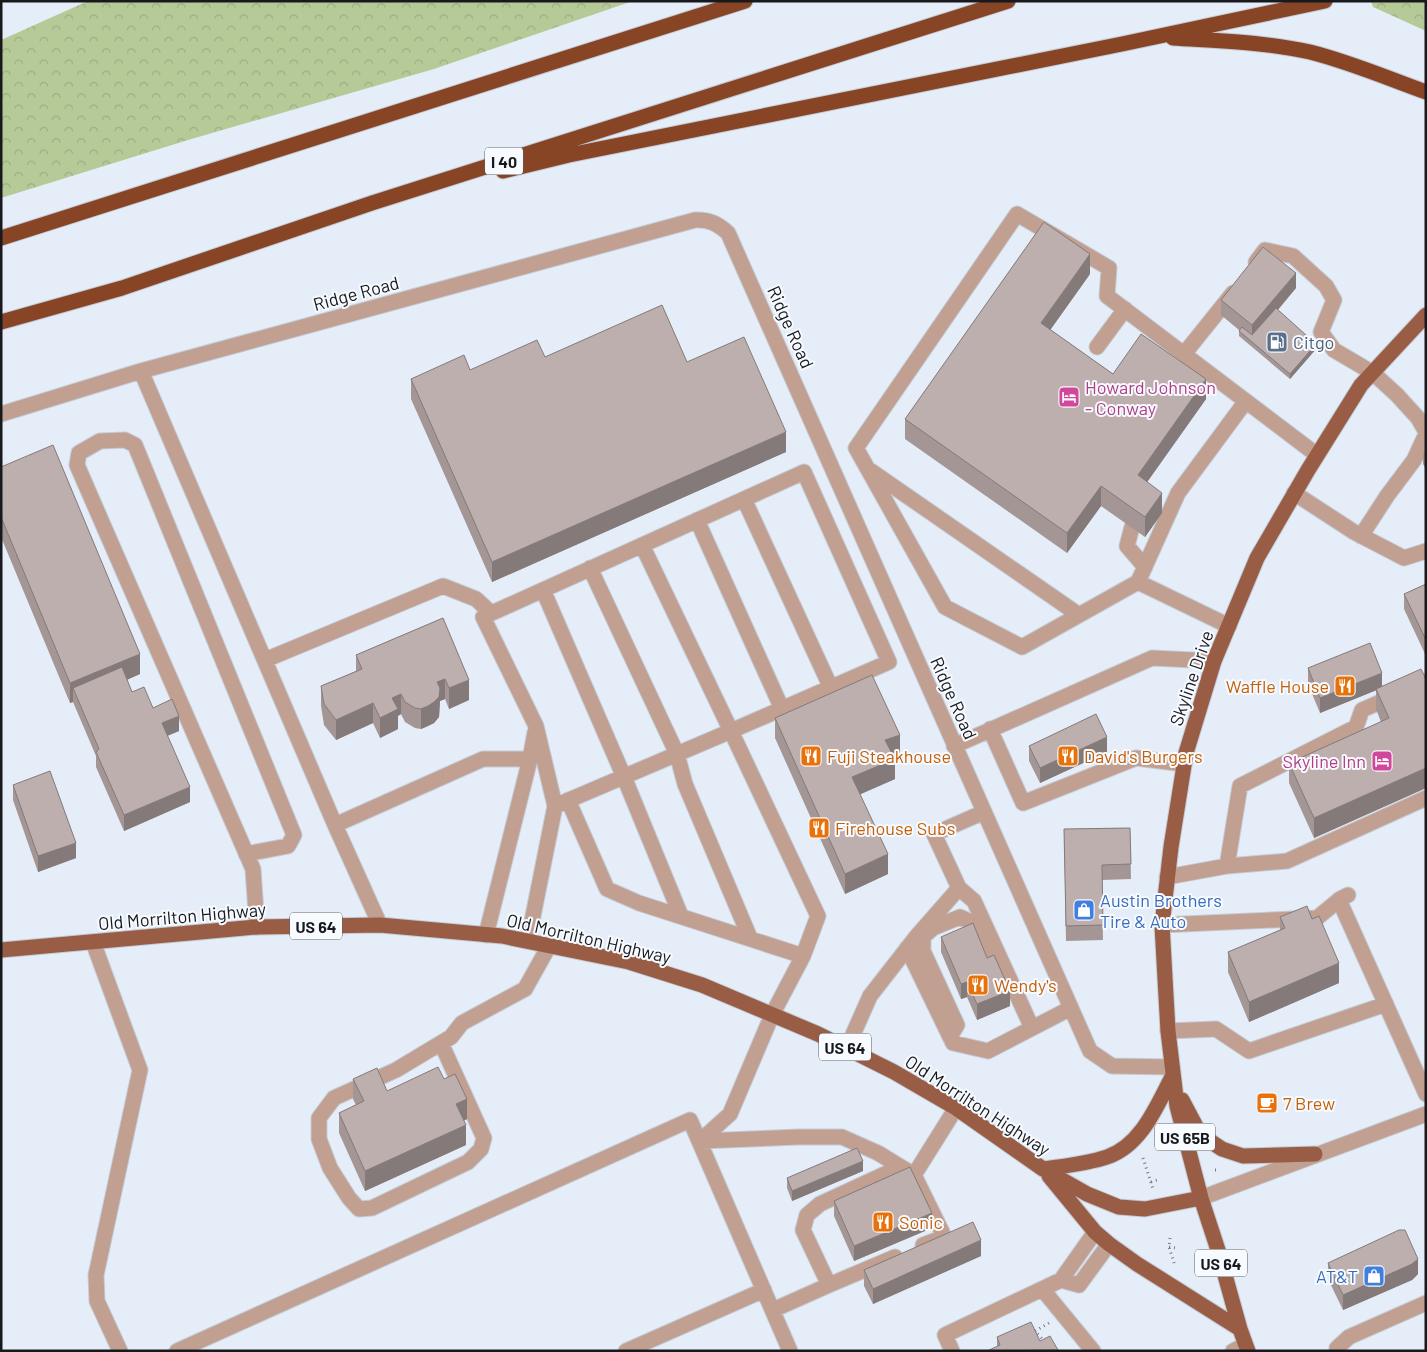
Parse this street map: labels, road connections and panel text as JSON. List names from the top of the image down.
{
  "streets": {
    "highway": ["I 40"],
    "main road": [
      "Skyline Drive",
      "Old Morrilton Highway",
      "US 64",
      "US 65B"
    ],
    "street": ["Ridge Road"]
  },
  "crossings": [
    ["Ridge Road", "Skyline Drive"],
    ["Skyline Drive", "Old Morrilton Highway"],
    ["Skyline Drive", "US 64"],
    ["Old Morrilton Highway", "US 64"]
  ],
  "places": {
    "fuel station": ["Citgo"],
    "hotel": ["Howard Johnson - Conway", "Skyline Inn"],
    "restaurant": [
      "Waffle House",
      "Fuji Steakhouse",
      "David's Burgers",
      "Firehouse Subs",
      "Wendy's",
      "Sonic"
    ],
    "shop": ["Austin Brothers Tire & Auto", "AT&T"],
    "cafe": ["7 Brew"]
  }
}
